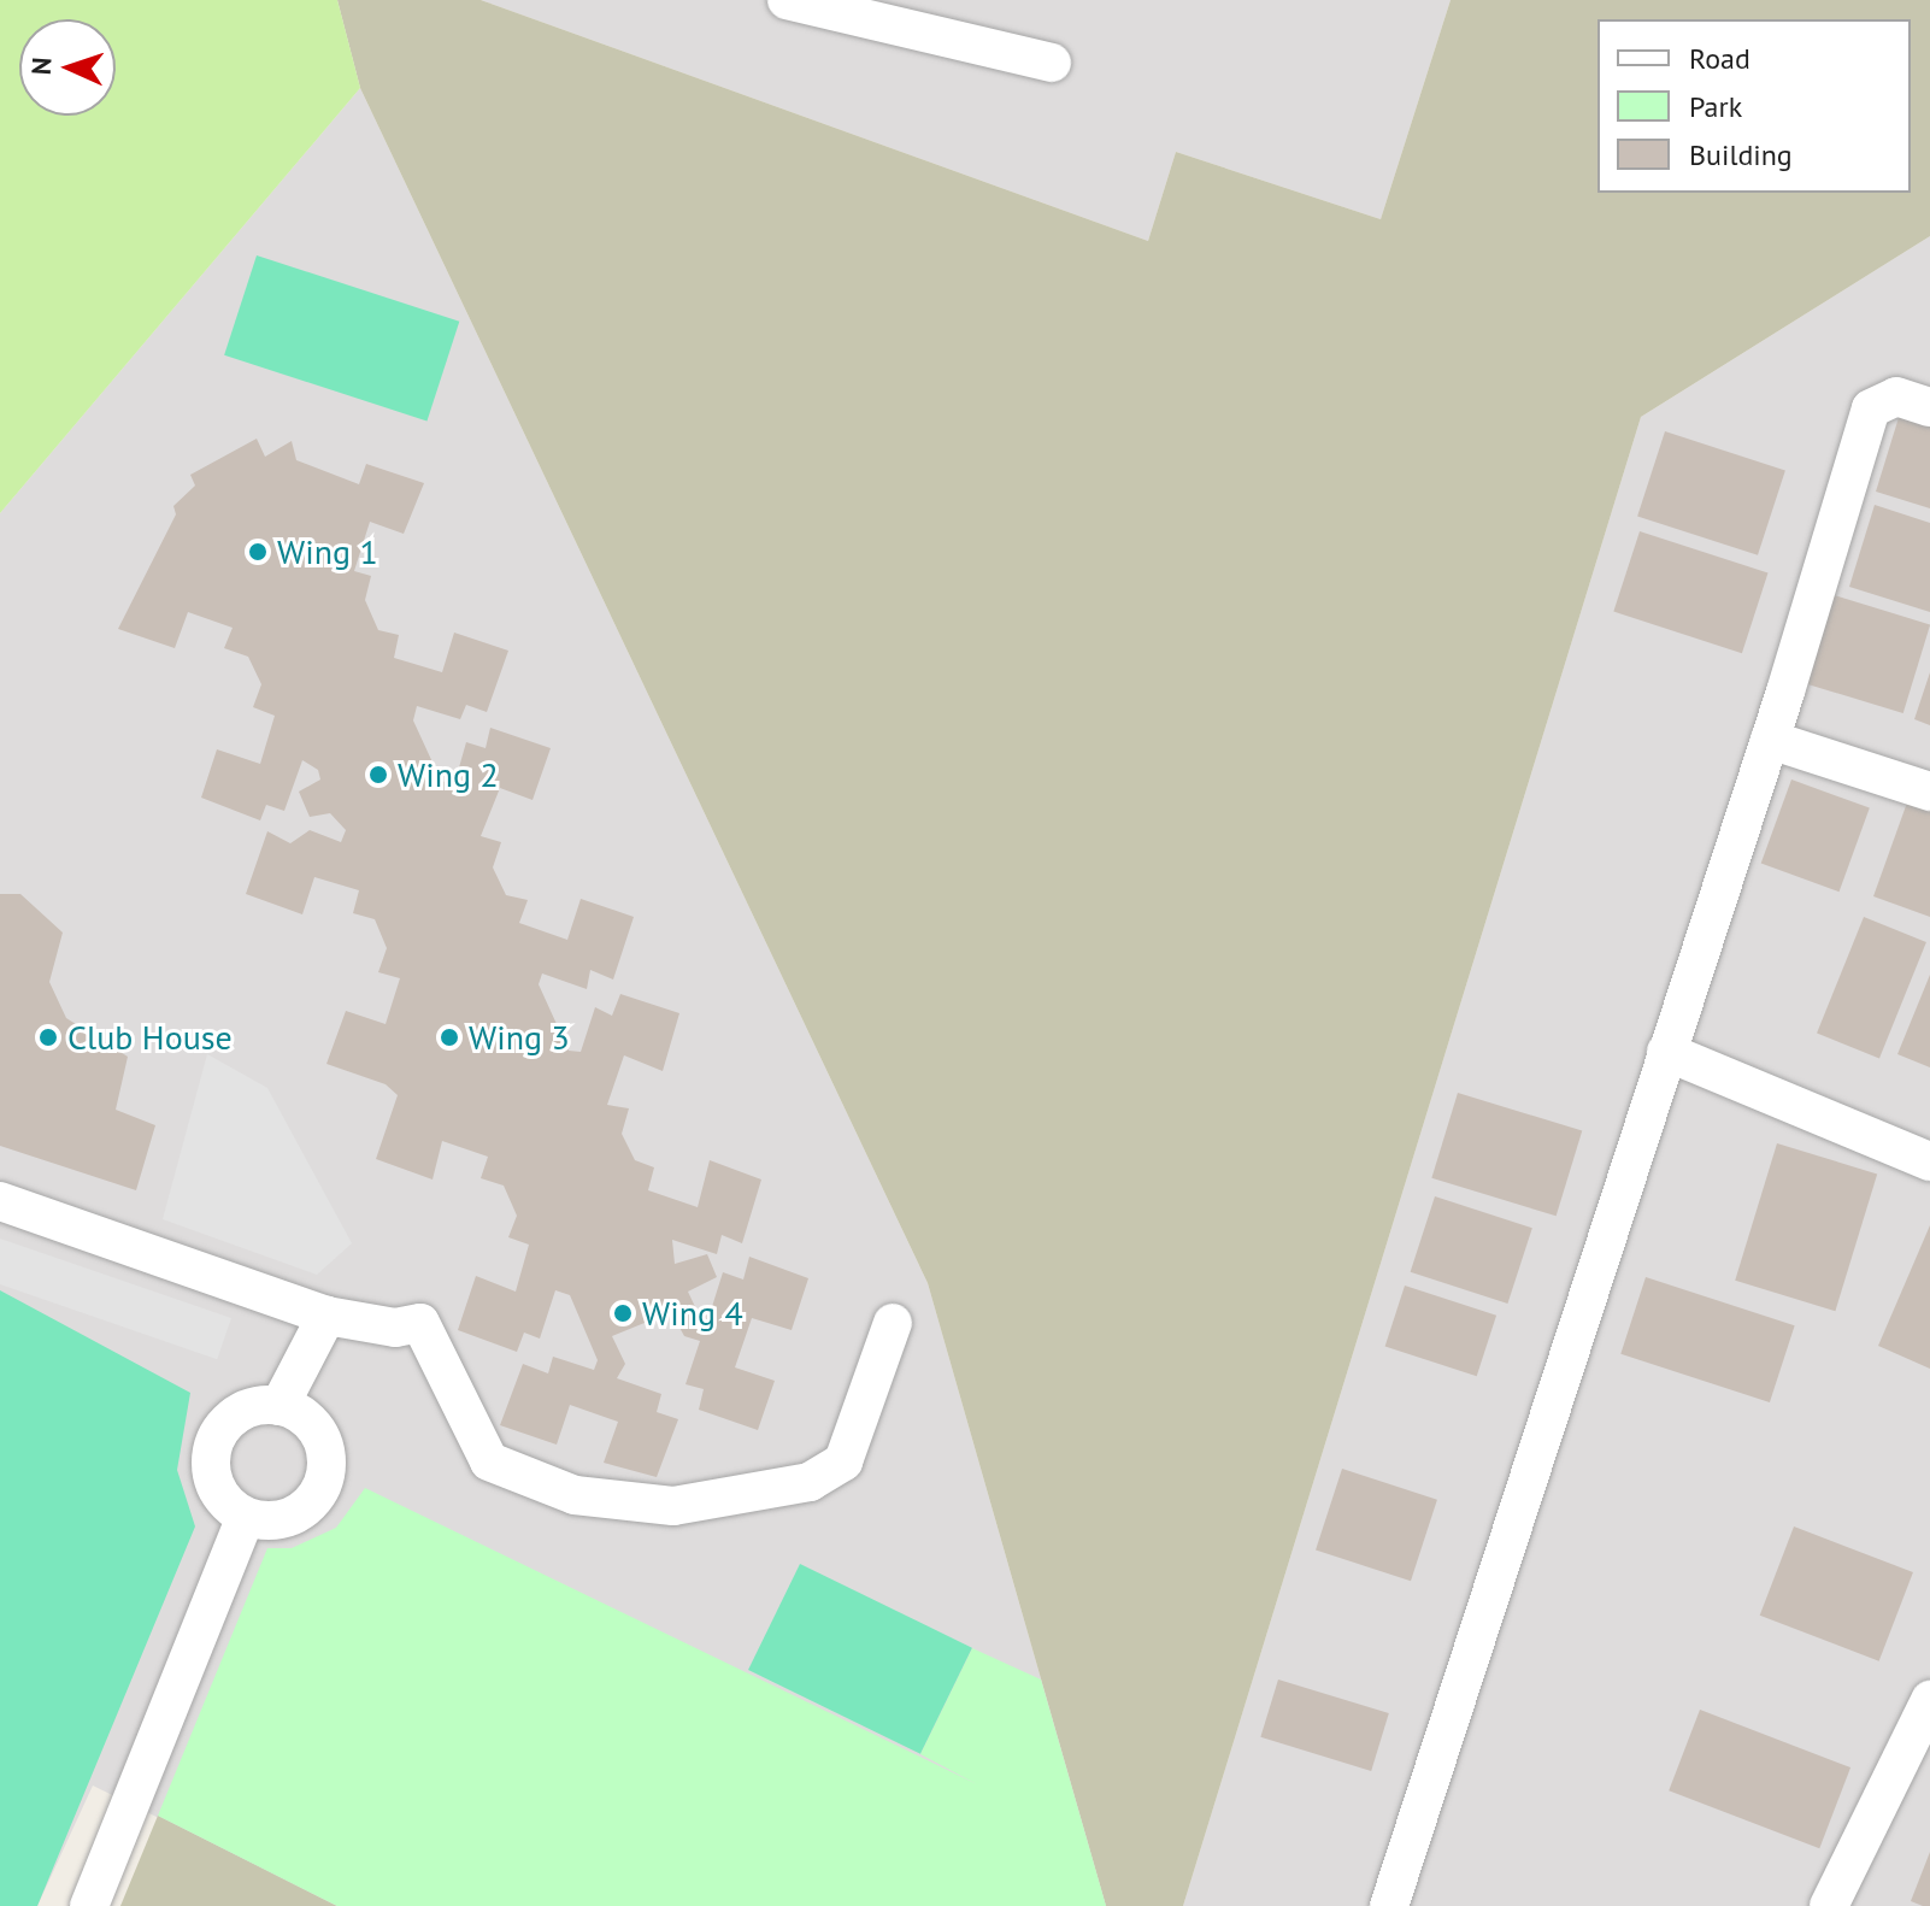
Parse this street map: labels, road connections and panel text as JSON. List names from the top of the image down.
{
  "places": [
    "Wing 1",
    "Wing 2",
    "Club House",
    "Wing 3",
    "Wing 4"
  ],
  "legend": ["Road", "Park", "Building"],
  "north": "left"
}
